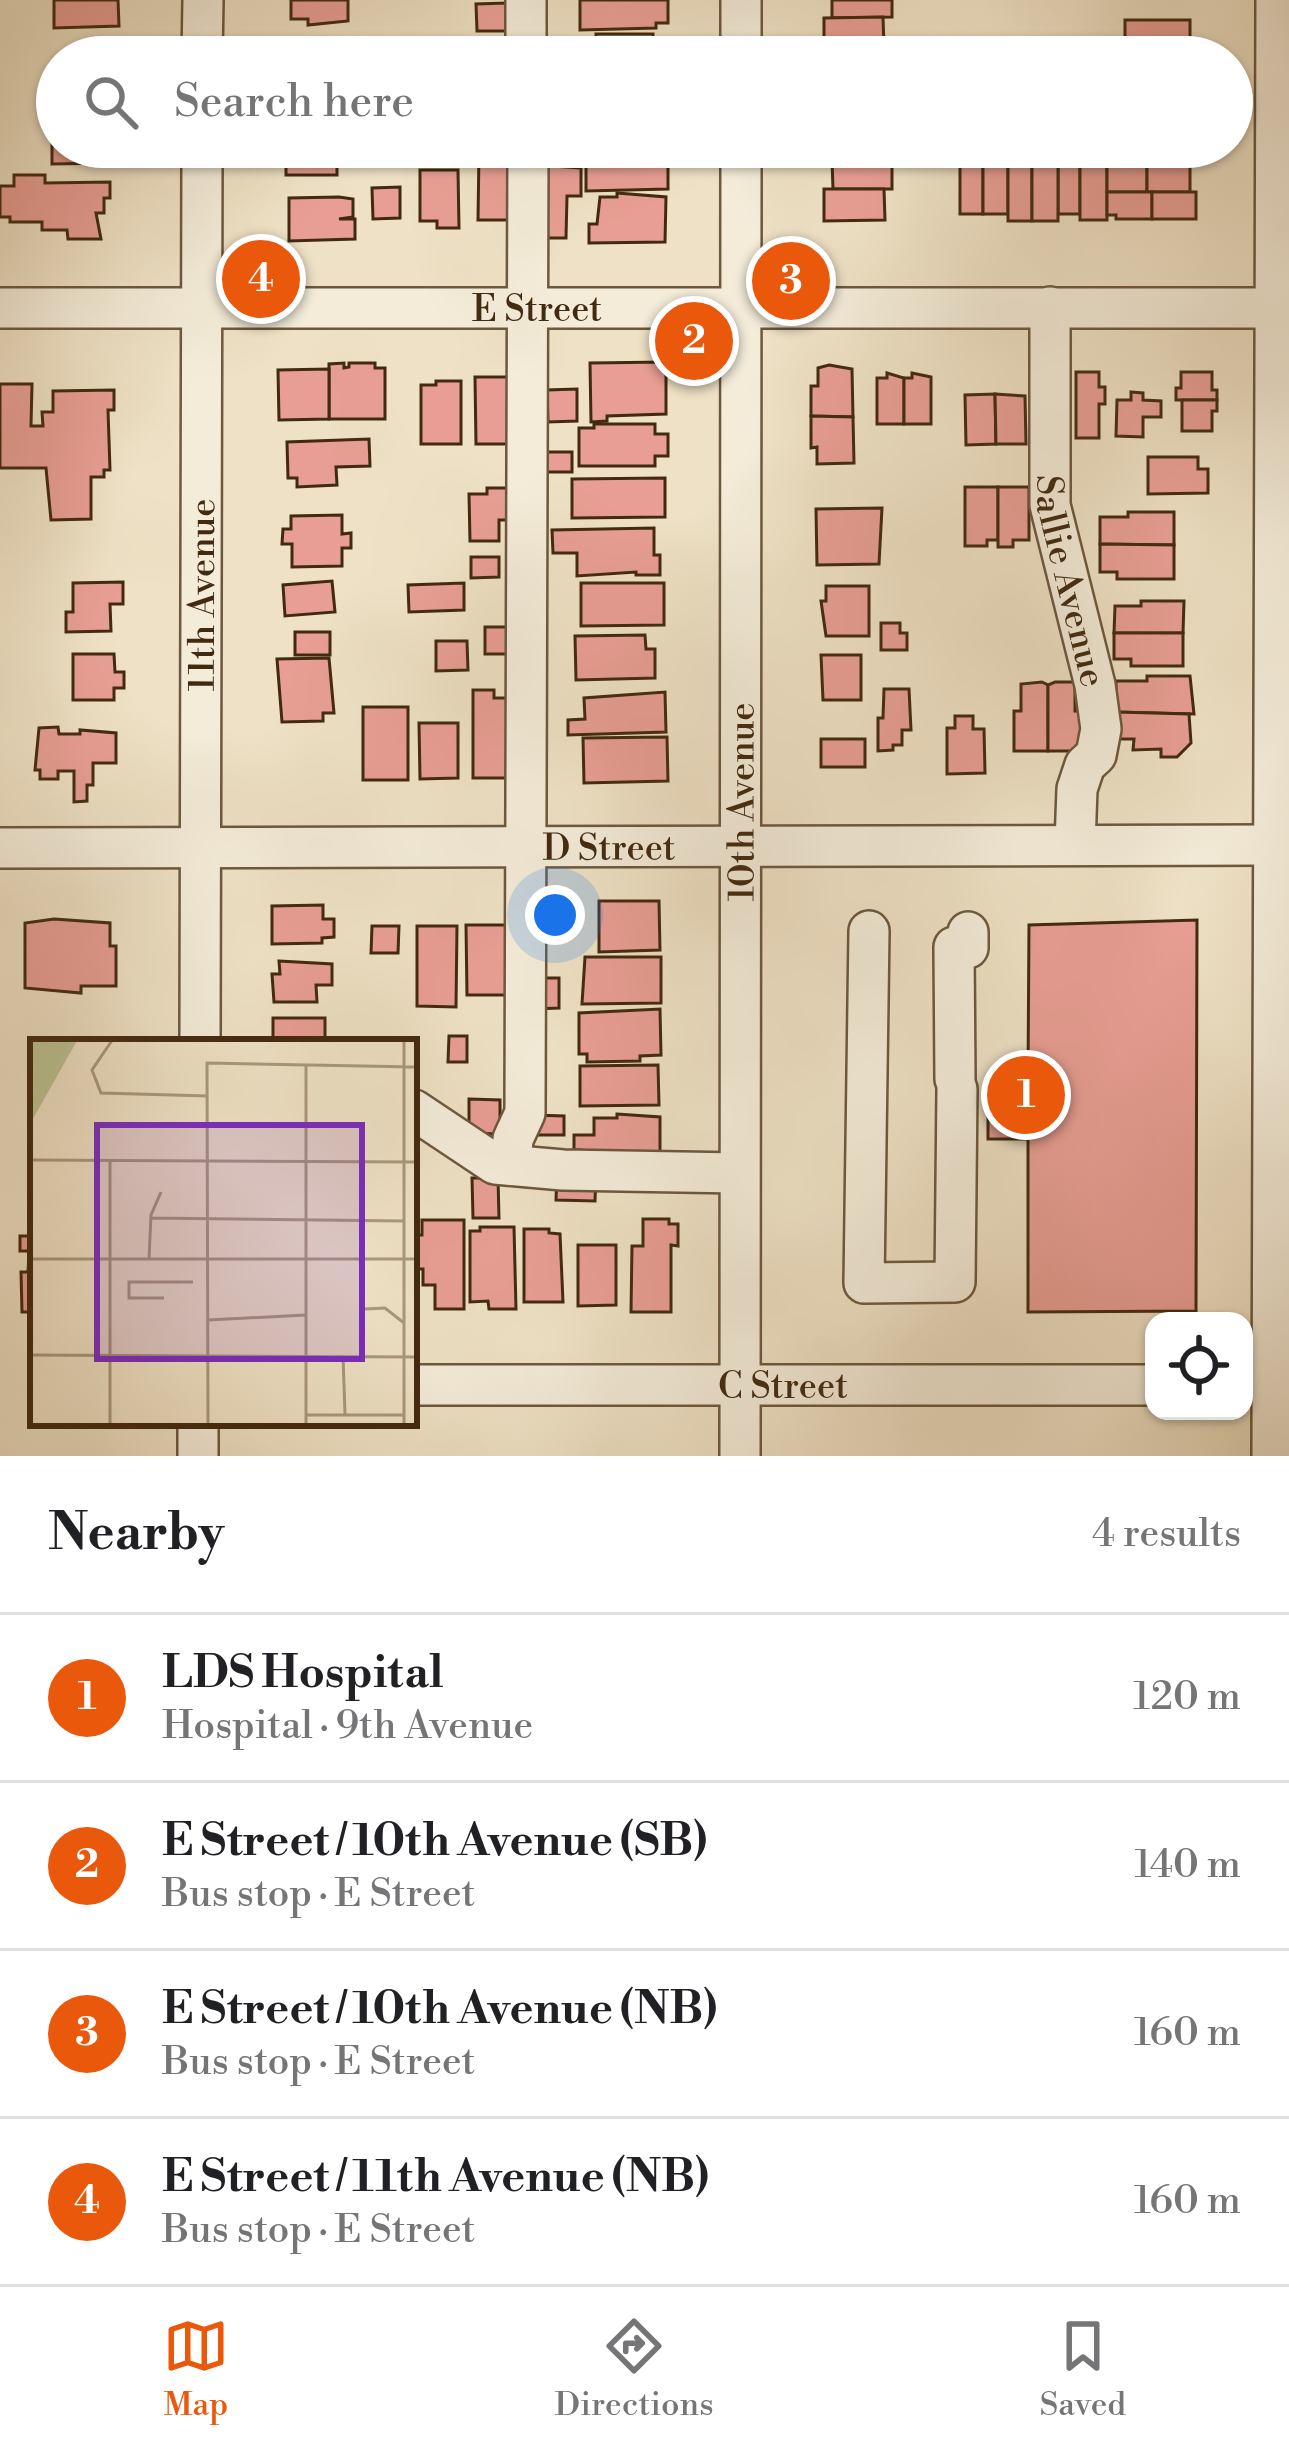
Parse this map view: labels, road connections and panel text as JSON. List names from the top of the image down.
{
  "streets": {
    "street": [
      "E Street",
      "Sallie Avenue",
      "11th Avenue",
      "10th Avenue",
      "D Street",
      "C Street"
    ]
  },
  "crossings": [
    ["E Street", "Sallie Avenue"],
    ["E Street", "11th Avenue"],
    ["E Street", "10th Avenue"],
    ["Sallie Avenue", "D Street"],
    ["11th Avenue", "D Street"],
    ["10th Avenue", "D Street"],
    ["10th Avenue", "C Street"]
  ],
  "page": {
    "search": "Search here",
    "pins": [
      "4",
      "3",
      "2",
      "1"
    ],
    "heading": ["Nearby", "4 results"],
    "list": [
      {
        "mark": "1",
        "name": "LDS Hospital",
        "note": "Hospital · 9th Avenue",
        "value": "120 m"
      },
      {
        "mark": "2",
        "name": "E Street / 10th Avenue (SB)",
        "note": "Bus stop · E Street",
        "value": "140 m"
      },
      {
        "mark": "3",
        "name": "E Street / 10th Avenue (NB)",
        "note": "Bus stop · E Street",
        "value": "160 m"
      },
      {
        "mark": "4",
        "name": "E Street / 11th Avenue (NB)",
        "note": "Bus stop · E Street",
        "value": "160 m"
      }
    ],
    "nav": ["Map", "Directions", "Saved"]
  }
}
